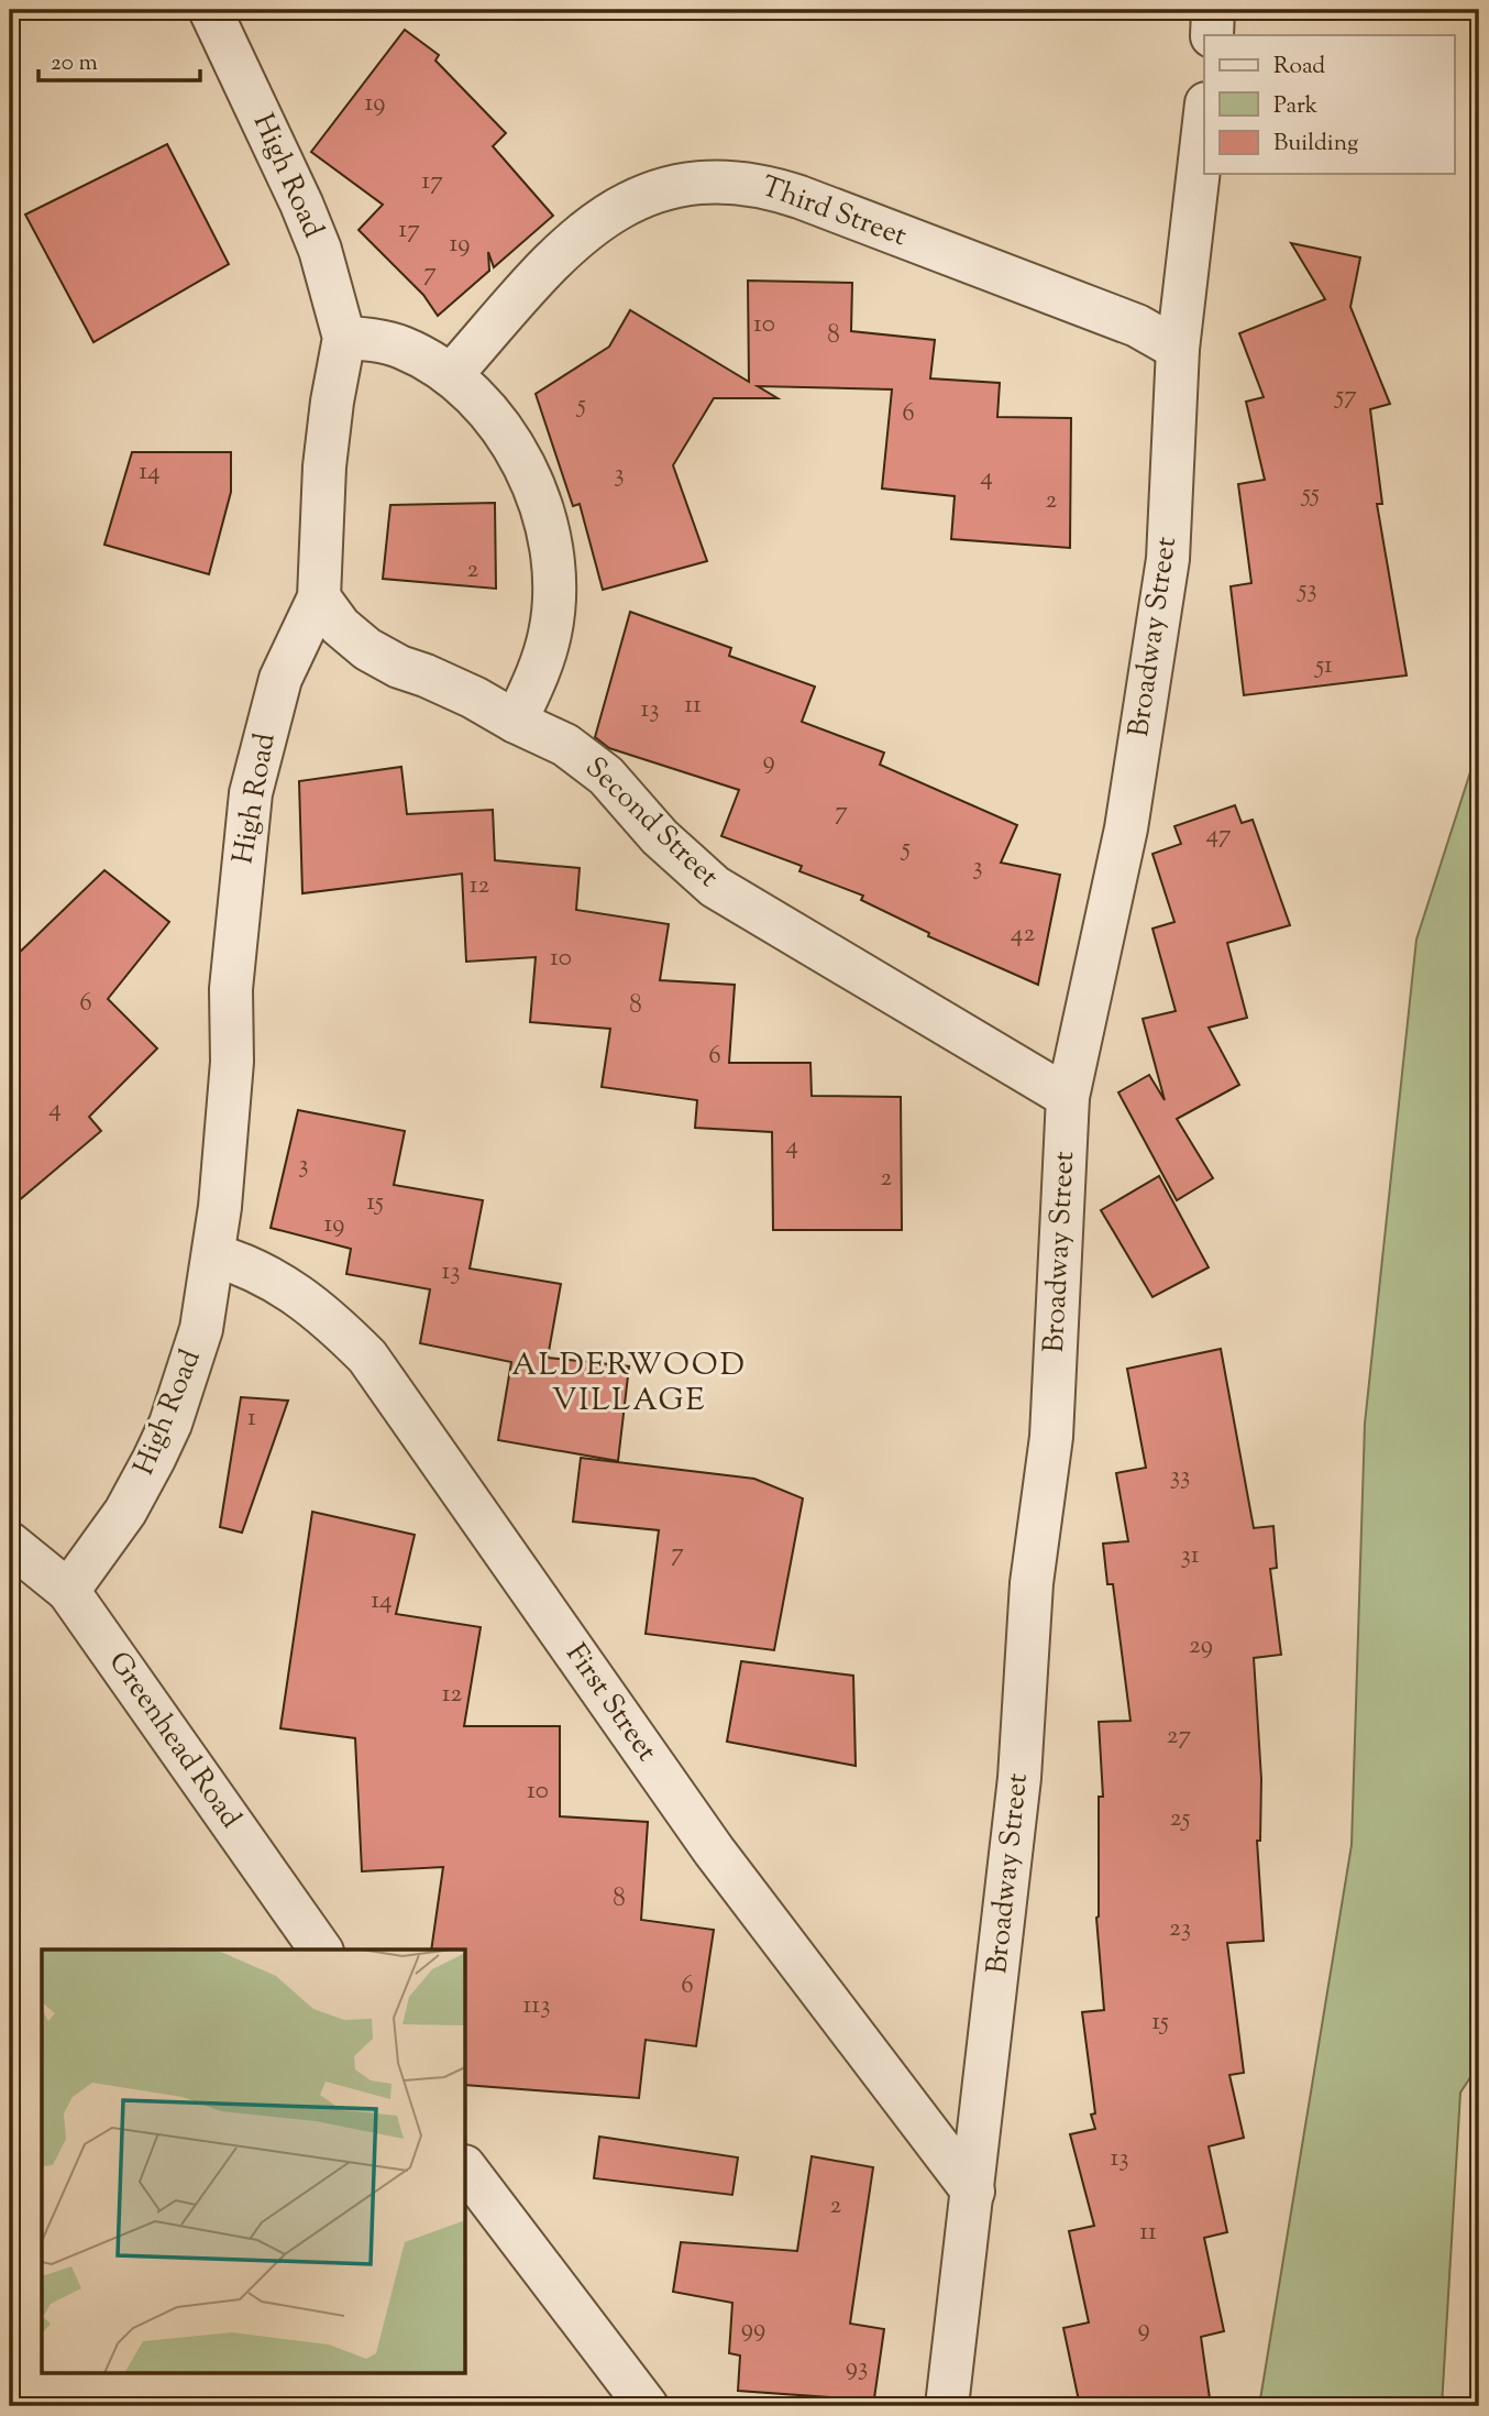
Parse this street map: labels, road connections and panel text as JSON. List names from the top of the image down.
{
  "streets": {
    "street": [
      "High Road",
      "Third Street",
      "Broadway Street",
      "Second Street",
      "First Street",
      "Greenhead Road"
    ]
  },
  "crossings": [
    ["High Road", "Second Street"],
    ["High Road", "First Street"],
    ["High Road", "Greenhead Road"],
    ["Third Street", "Broadway Street"],
    ["Broadway Street", "Second Street"],
    ["Broadway Street", "First Street"]
  ],
  "districts": ["ALDERWOOD VILLAGE"],
  "house_numbers": [
    "19",
    "17",
    "17",
    "19",
    "7",
    "10",
    "8",
    "57",
    "5",
    "6",
    "14",
    "3",
    "4",
    "55",
    "2",
    "2",
    "53",
    "51",
    "11",
    "13",
    "9",
    "7",
    "47",
    "5",
    "3",
    "12",
    "42",
    "10",
    "6",
    "8",
    "6",
    "4",
    "4",
    "3",
    "2",
    "15",
    "19",
    "13",
    "1",
    "33",
    "7",
    "31",
    "14",
    "29",
    "12",
    "27",
    "10",
    "25",
    "8",
    "23",
    "6",
    "113",
    "15",
    "13",
    "2",
    "11",
    "99",
    "9",
    "93"
  ],
  "legend": ["Road", "Park", "Building"],
  "scale_bar": "20 m"
}
